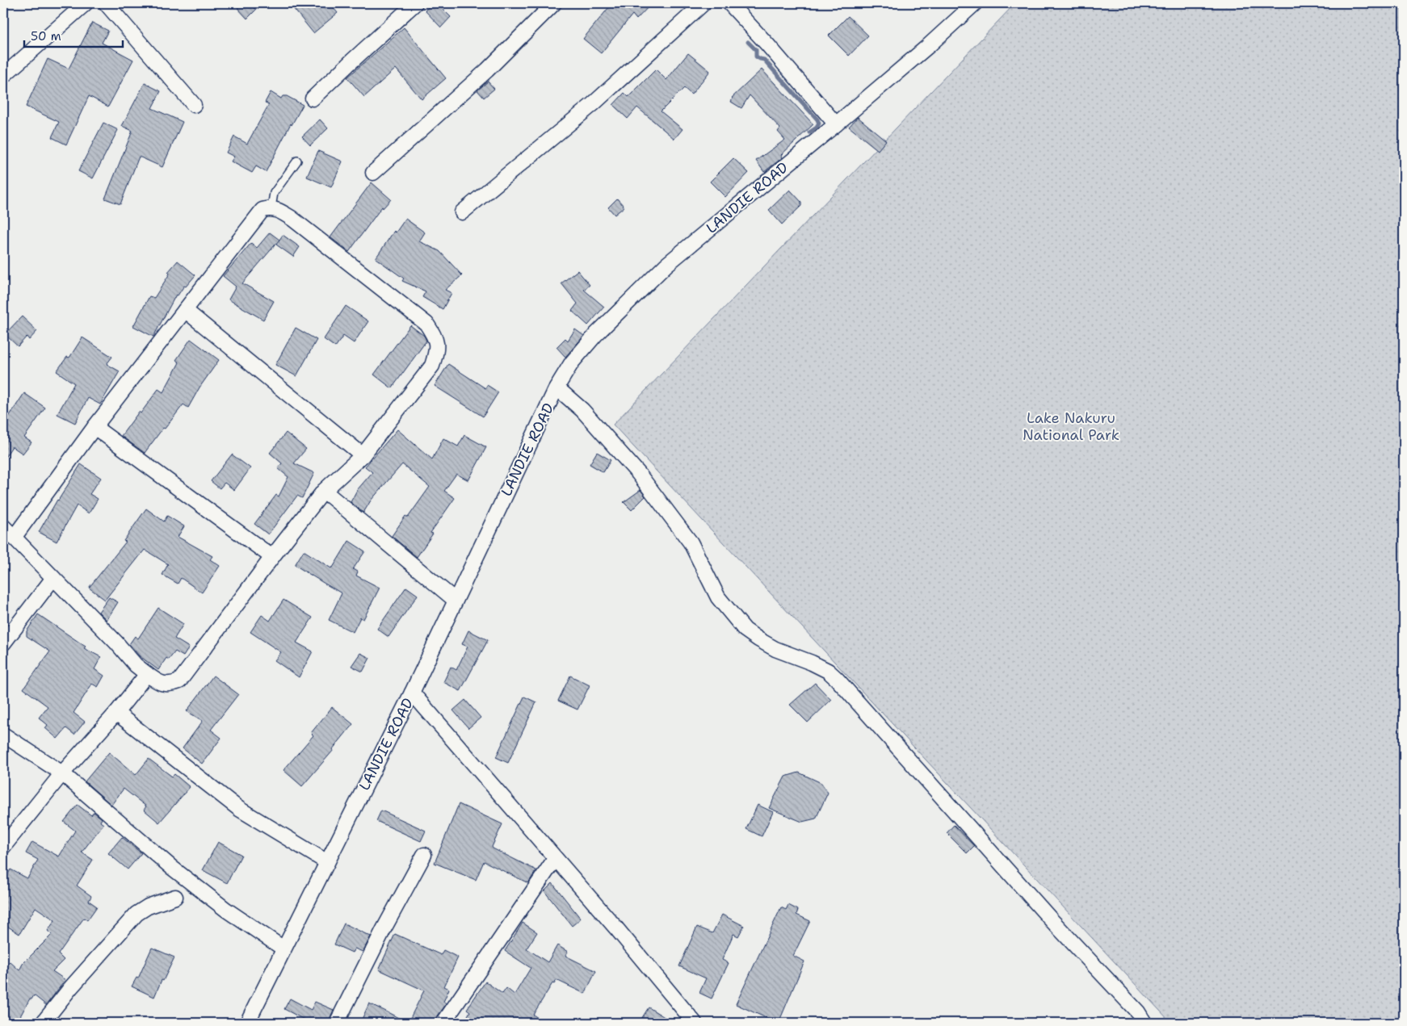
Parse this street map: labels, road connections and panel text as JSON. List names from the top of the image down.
{
  "streets": {
    "street": ["LANDIE ROAD"]
  },
  "parks": ["Lake Nakuru National Park"],
  "scale_bar": "50 m"
}
